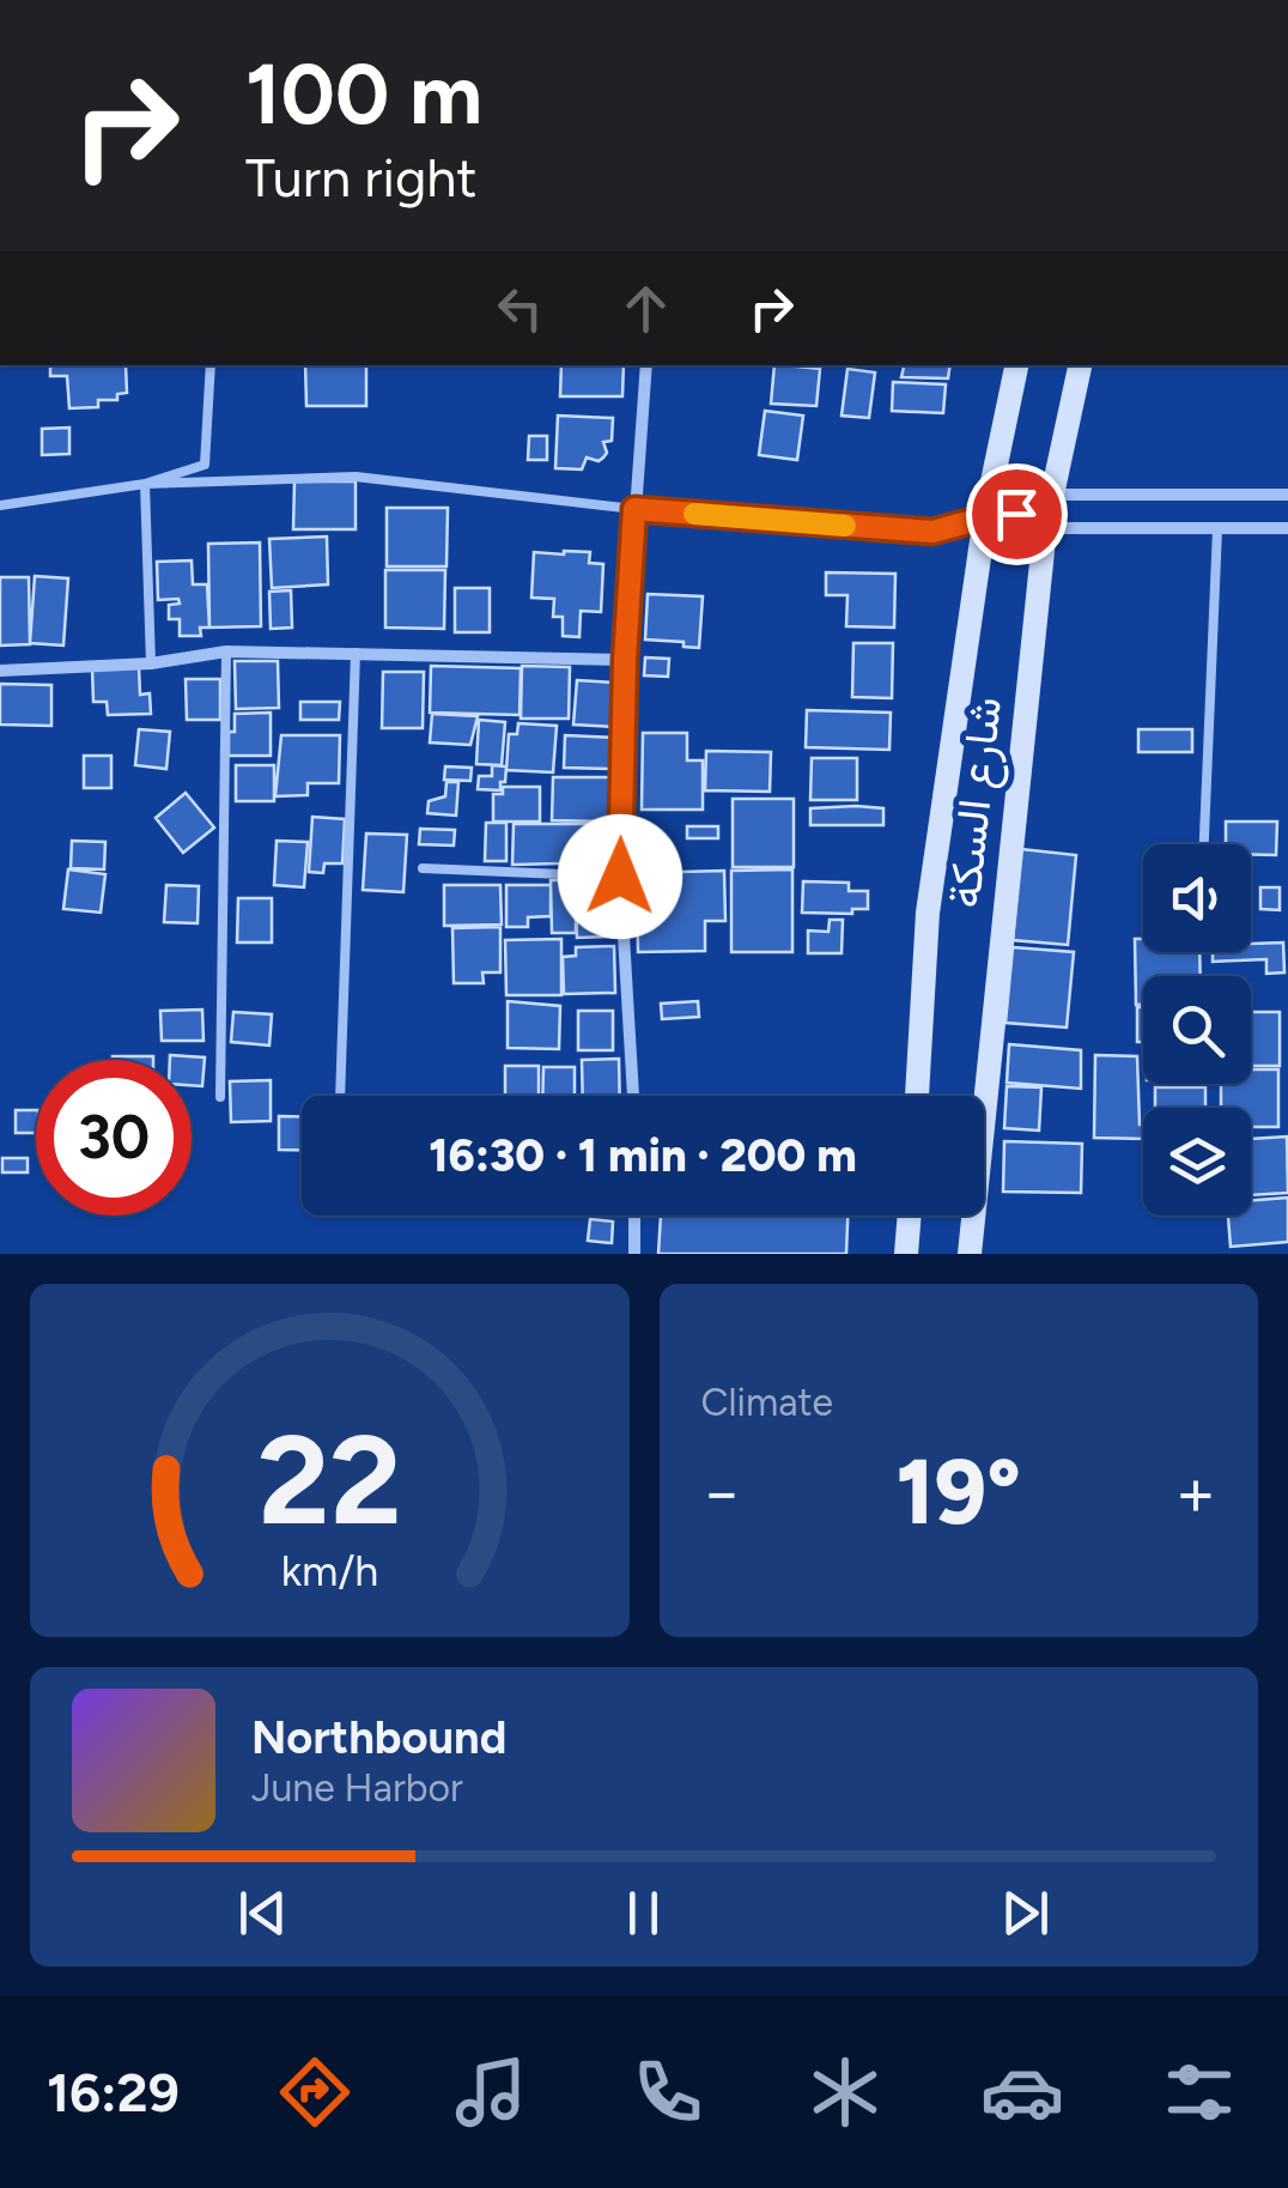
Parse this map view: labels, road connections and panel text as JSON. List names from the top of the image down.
{
  "streets": {
    "main road": ["شارع السكة"]
  },
  "page": {
    "turn": ["100 m", "Turn right"],
    "limit": "30",
    "trip": "16:30 · 1 min · 200 m",
    "tile": "Climate",
    "heat": ["−", "19°", "+"],
    "song": ["Northbound", "June Harbor"],
    "tabs": "16:29",
    "gauge": ["22", "km/h"]
  }
}
